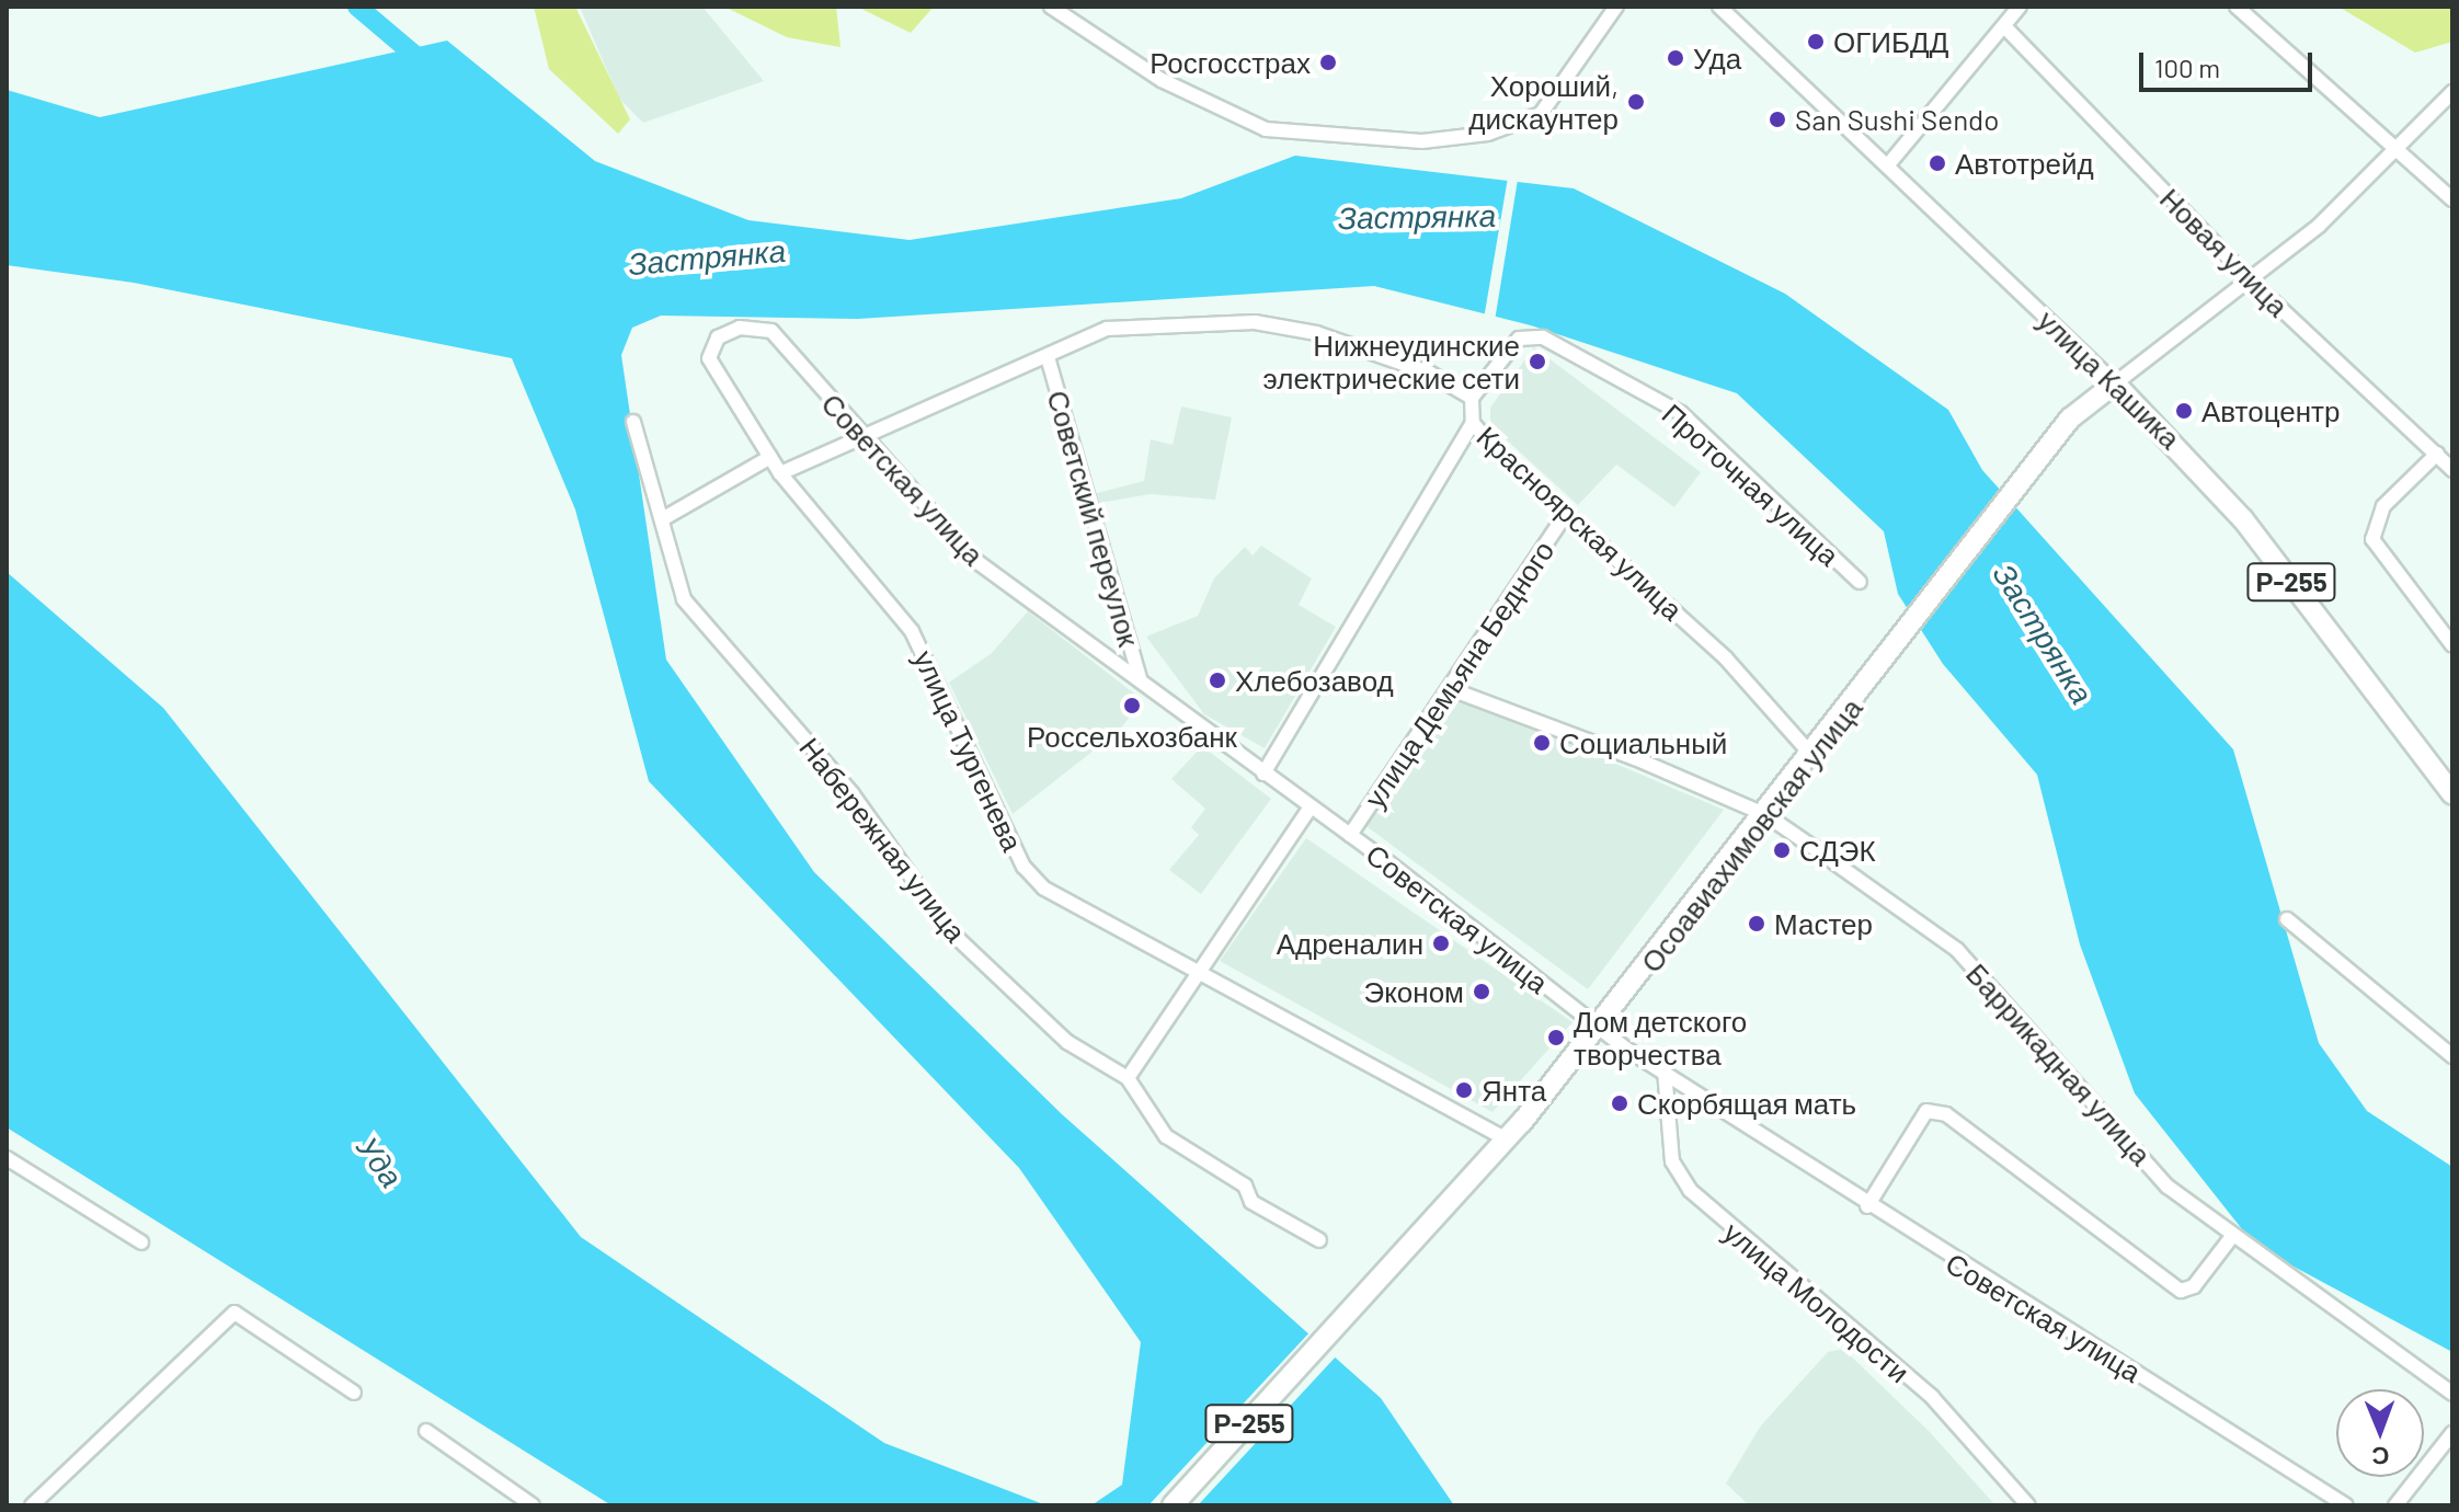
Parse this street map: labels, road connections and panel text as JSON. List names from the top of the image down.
{
  "streets": {
    "highway": ["улица Кашика", "Р-255", "Осоавиахимовская улица"],
    "street": [
      "Новая улица",
      "Советская улица",
      "Проточная улица",
      "Советский переулок",
      "Красноярская улица",
      "улица Демьяна Бедного",
      "улица Тургенева",
      "Набережная улица",
      "Баррикадная улица",
      "улица Молодости"
    ]
  },
  "crossings": [
    ["улица Кашика", "Осоавиахимовская улица"],
    ["Советская улица", "Советский переулок"],
    ["Советская улица", "Красноярская улица"],
    ["Советская улица", "улица Демьяна Бедного"],
    ["Советская улица", "улица Тургенева"],
    ["Советская улица", "Осоавиахимовская улица"],
    ["Советская улица", "улица Молодости"],
    ["Проточная улица", "Красноярская улица"],
    ["Советский переулок", "Красноярская улица"],
    ["Красноярская улица", "улица Демьяна Бедного"],
    ["Красноярская улица", "улица Тургенева"],
    ["Красноярская улица", "Осоавиахимовская улица"],
    ["улица Демьяна Бедного", "Баррикадная улица"],
    ["улица Тургенева", "Осоавиахимовская улица"],
    ["Осоавиахимовская улица", "Баррикадная улица"]
  ],
  "water": ["Застрянка", "Уда"],
  "places": [
    "ОГИБДД",
    "Уда",
    "Росгосстрах",
    "Хороший, дискаунтер",
    "San Sushi Sendo",
    "Автотрейд",
    "Нижнеудинские электрические сети",
    "Автоцентр",
    "Хлебозавод",
    "Россельхозбанк",
    "Социальный",
    "СДЭК",
    "Мастер",
    "Адреналин",
    "Эконом",
    "Дом детского творчества",
    "Янта",
    "Скорбящая мать"
  ],
  "scale_bar": "100 m",
  "north": "bottom"
}
